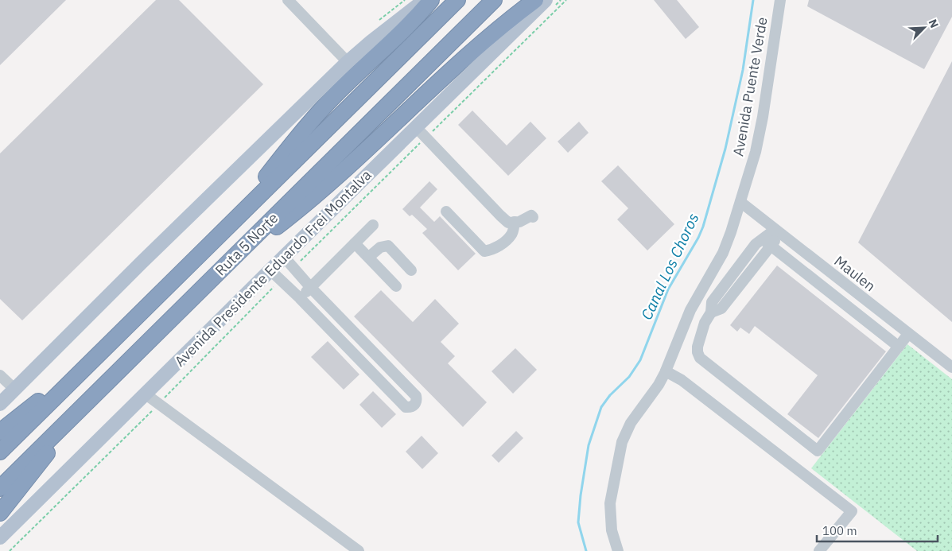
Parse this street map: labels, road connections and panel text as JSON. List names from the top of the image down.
{
  "streets": {
    "highway": ["Ruta 5 Norte"],
    "main road": ["Avenida Presidente Eduardo Frei Montalva"],
    "street": ["Avenida Puente Verde", "Maulen"]
  },
  "crossings": [
    ["Avenida Puente Verde", "Maulen"]
  ],
  "water": ["Canal Los Choros"],
  "scale_bar": "100 m",
  "north": "top right"
}
